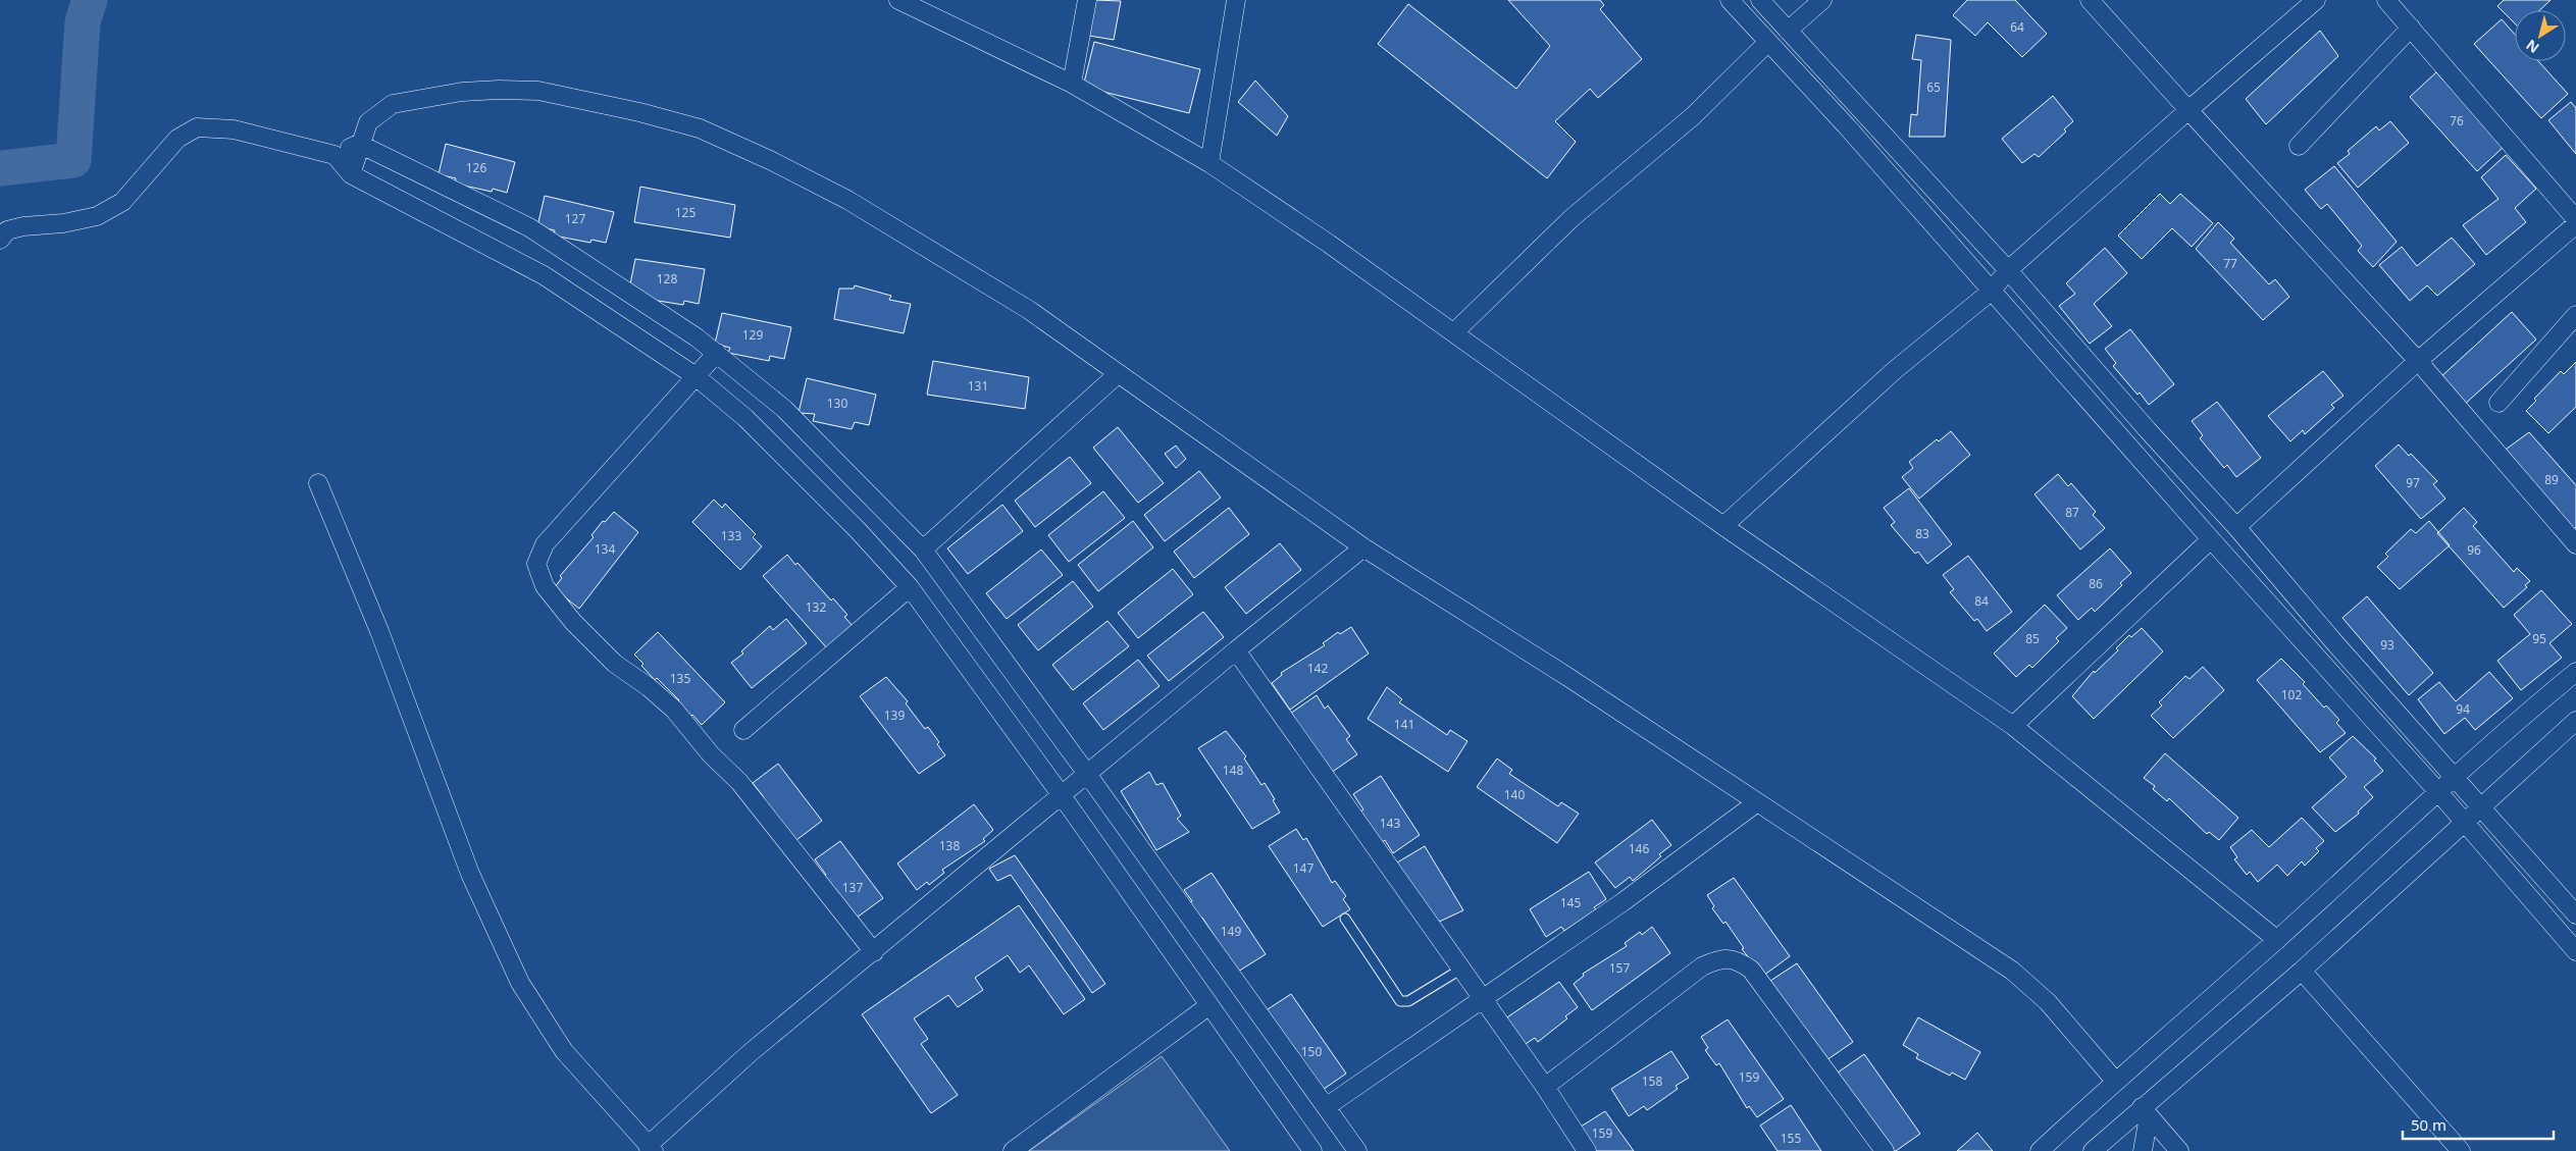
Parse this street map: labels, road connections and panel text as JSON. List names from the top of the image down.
{
  "house_numbers": [
    "64",
    "65",
    "76",
    "126",
    "125",
    "127",
    "77",
    "128",
    "129",
    "131",
    "130",
    "89",
    "97",
    "87",
    "83",
    "133",
    "134",
    "96",
    "86",
    "84",
    "132",
    "85",
    "95",
    "93",
    "142",
    "135",
    "102",
    "94",
    "139",
    "141",
    "148",
    "140",
    "143",
    "138",
    "146",
    "147",
    "137",
    "145",
    "149",
    "157",
    "150",
    "159",
    "158",
    "159",
    "155"
  ],
  "scale_bar": "50 m",
  "north": "bottom left"
}
